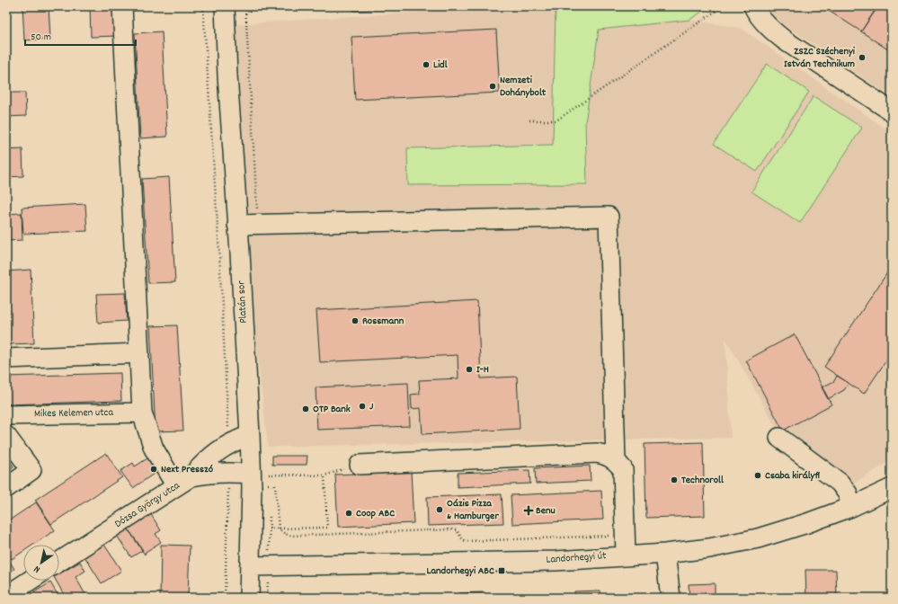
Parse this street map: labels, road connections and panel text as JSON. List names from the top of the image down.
{
  "streets": {
    "street": [
      "Platán sor",
      "Mikes Kelemen utca",
      "Dózsa György utca",
      "Landorhegyi út"
    ]
  },
  "crossings": [
    ["Platán sor", "Dózsa György utca"],
    ["Platán sor", "Landorhegyi út"]
  ],
  "places": {
    "other": [
      "ZSZC Széchenyi István Technikum",
      "Lidl",
      "Nemzeti Dohánybolt",
      "Rossmann",
      "I-H",
      "J",
      "OTP Bank",
      "Next Presszó",
      "Csaba királyfi",
      "Technoroll",
      "Oázis Pizza & Hamburger",
      "Coop ABC"
    ],
    "health": ["Benu"],
    "transit": ["Landorhegyi ABC"]
  },
  "scale_bar": "50 m",
  "north": "bottom left"
}
